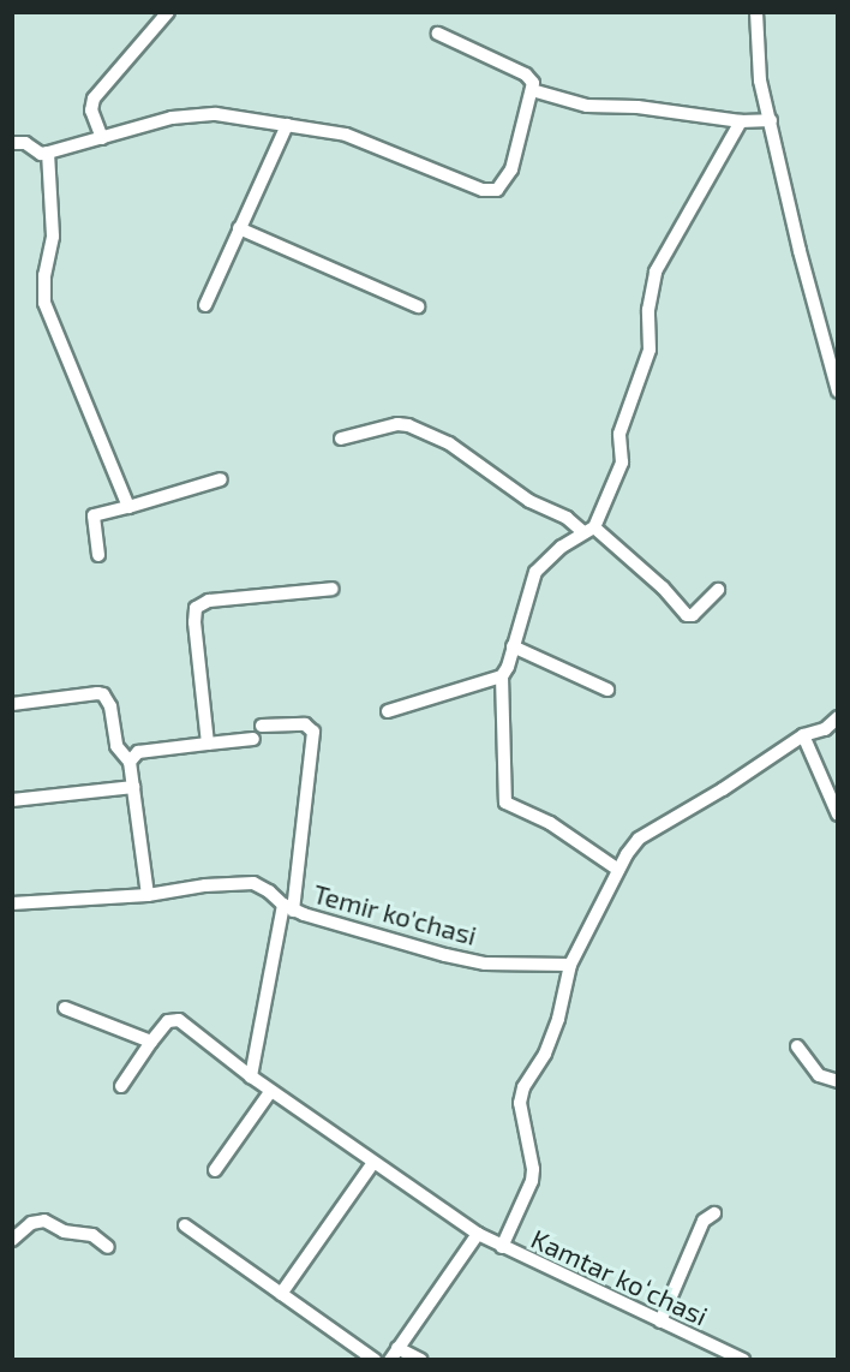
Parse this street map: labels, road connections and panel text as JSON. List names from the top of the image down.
{
  "streets": {
    "street": ["Temir ko'chasi", "Kamtar koʻchasi"]
  }
}
